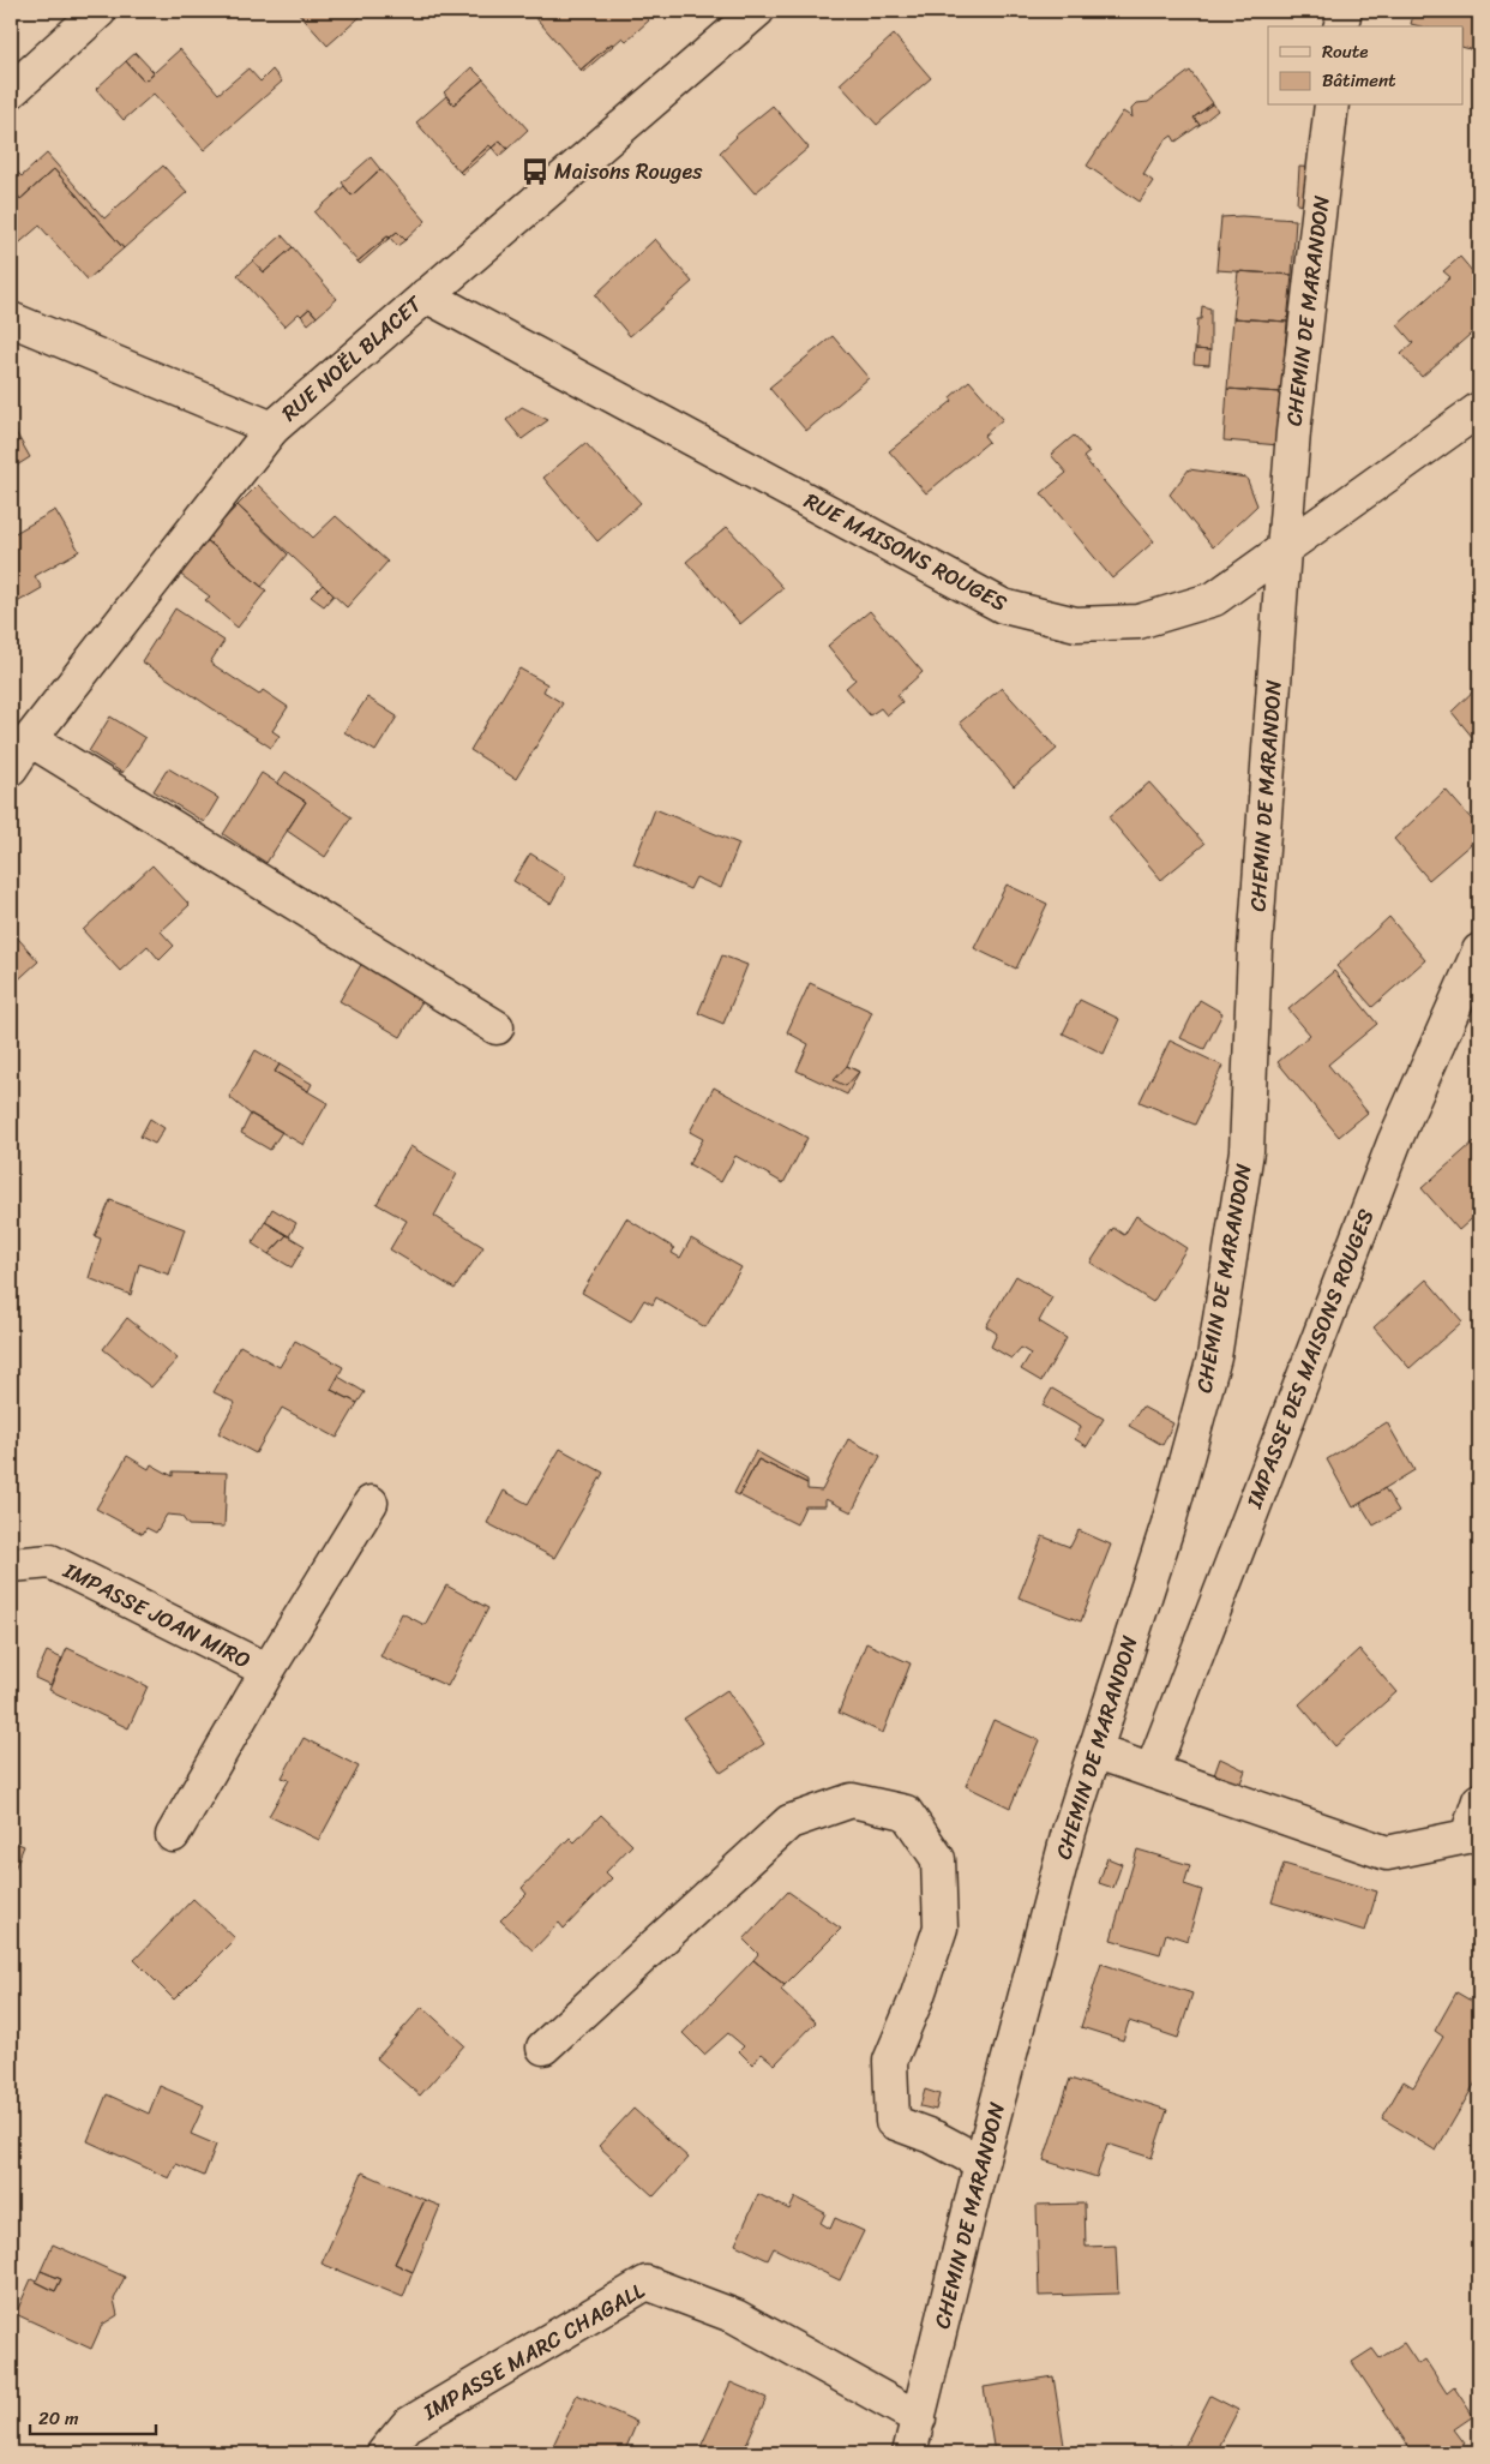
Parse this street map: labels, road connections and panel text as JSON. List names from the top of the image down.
{
  "streets": {
    "street": [
      "CHEMIN DE MARANDON",
      "RUE NOËL BLACET",
      "RUE MAISONS ROUGES",
      "IMPASSE DES MAISONS ROUGES",
      "IMPASSE JOAN MIRO",
      "IMPASSE MARC CHAGALL"
    ]
  },
  "crossings": [
    ["CHEMIN DE MARANDON", "RUE MAISONS ROUGES"],
    ["CHEMIN DE MARANDON", "IMPASSE MARC CHAGALL"],
    ["RUE NOËL BLACET", "RUE MAISONS ROUGES"]
  ],
  "places": {
    "bus stop": ["Maisons Rouges"]
  },
  "legend": ["Route", "Bâtiment"],
  "scale_bar": "20 m"
}
